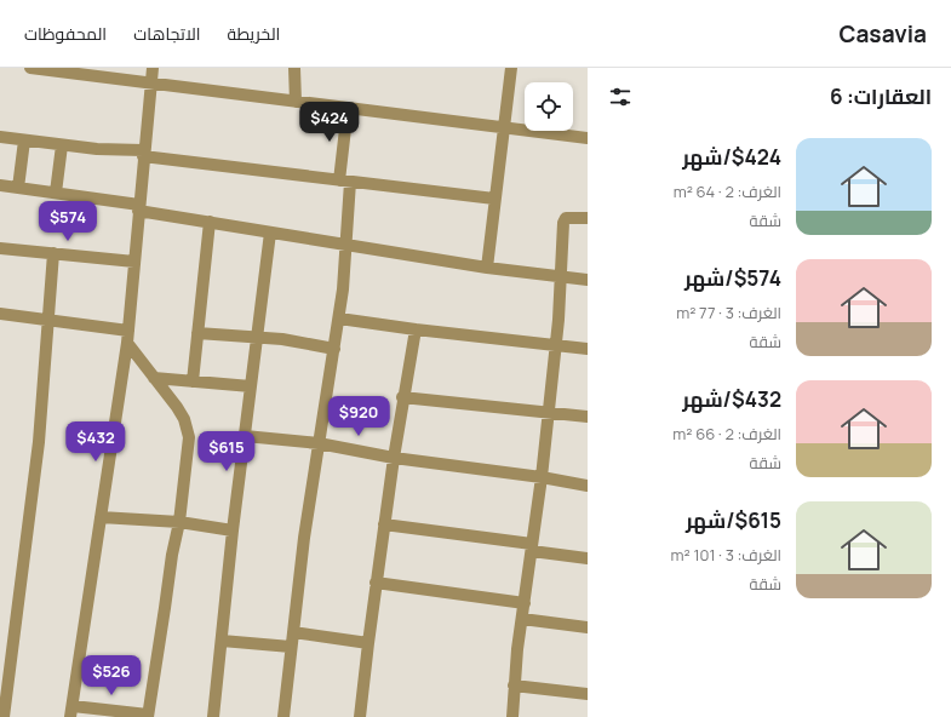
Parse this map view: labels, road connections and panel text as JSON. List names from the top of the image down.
{
  "page": {
    "header": "Casavia",
    "nav": ["الخريطة", "الاتجاهات", "المحفوظات"],
    "heading": "العقارات: 6",
    "price": [
      "$424",
      "$574",
      "$920",
      "$432",
      "$615",
      "$526"
    ],
    "list": [
      {
        "name": "$424/شهر",
        "note": "الغرف: 2 · 64 m² · شقة"
      },
      {
        "name": "$574/شهر",
        "note": "الغرف: 3 · 77 m² · شقة"
      },
      {
        "name": "$432/شهر",
        "note": "الغرف: 2 · 66 m² · شقة"
      },
      {
        "name": "$615/شهر",
        "note": "الغرف: 3 · 101 m² · شقة"
      }
    ]
  }
}
